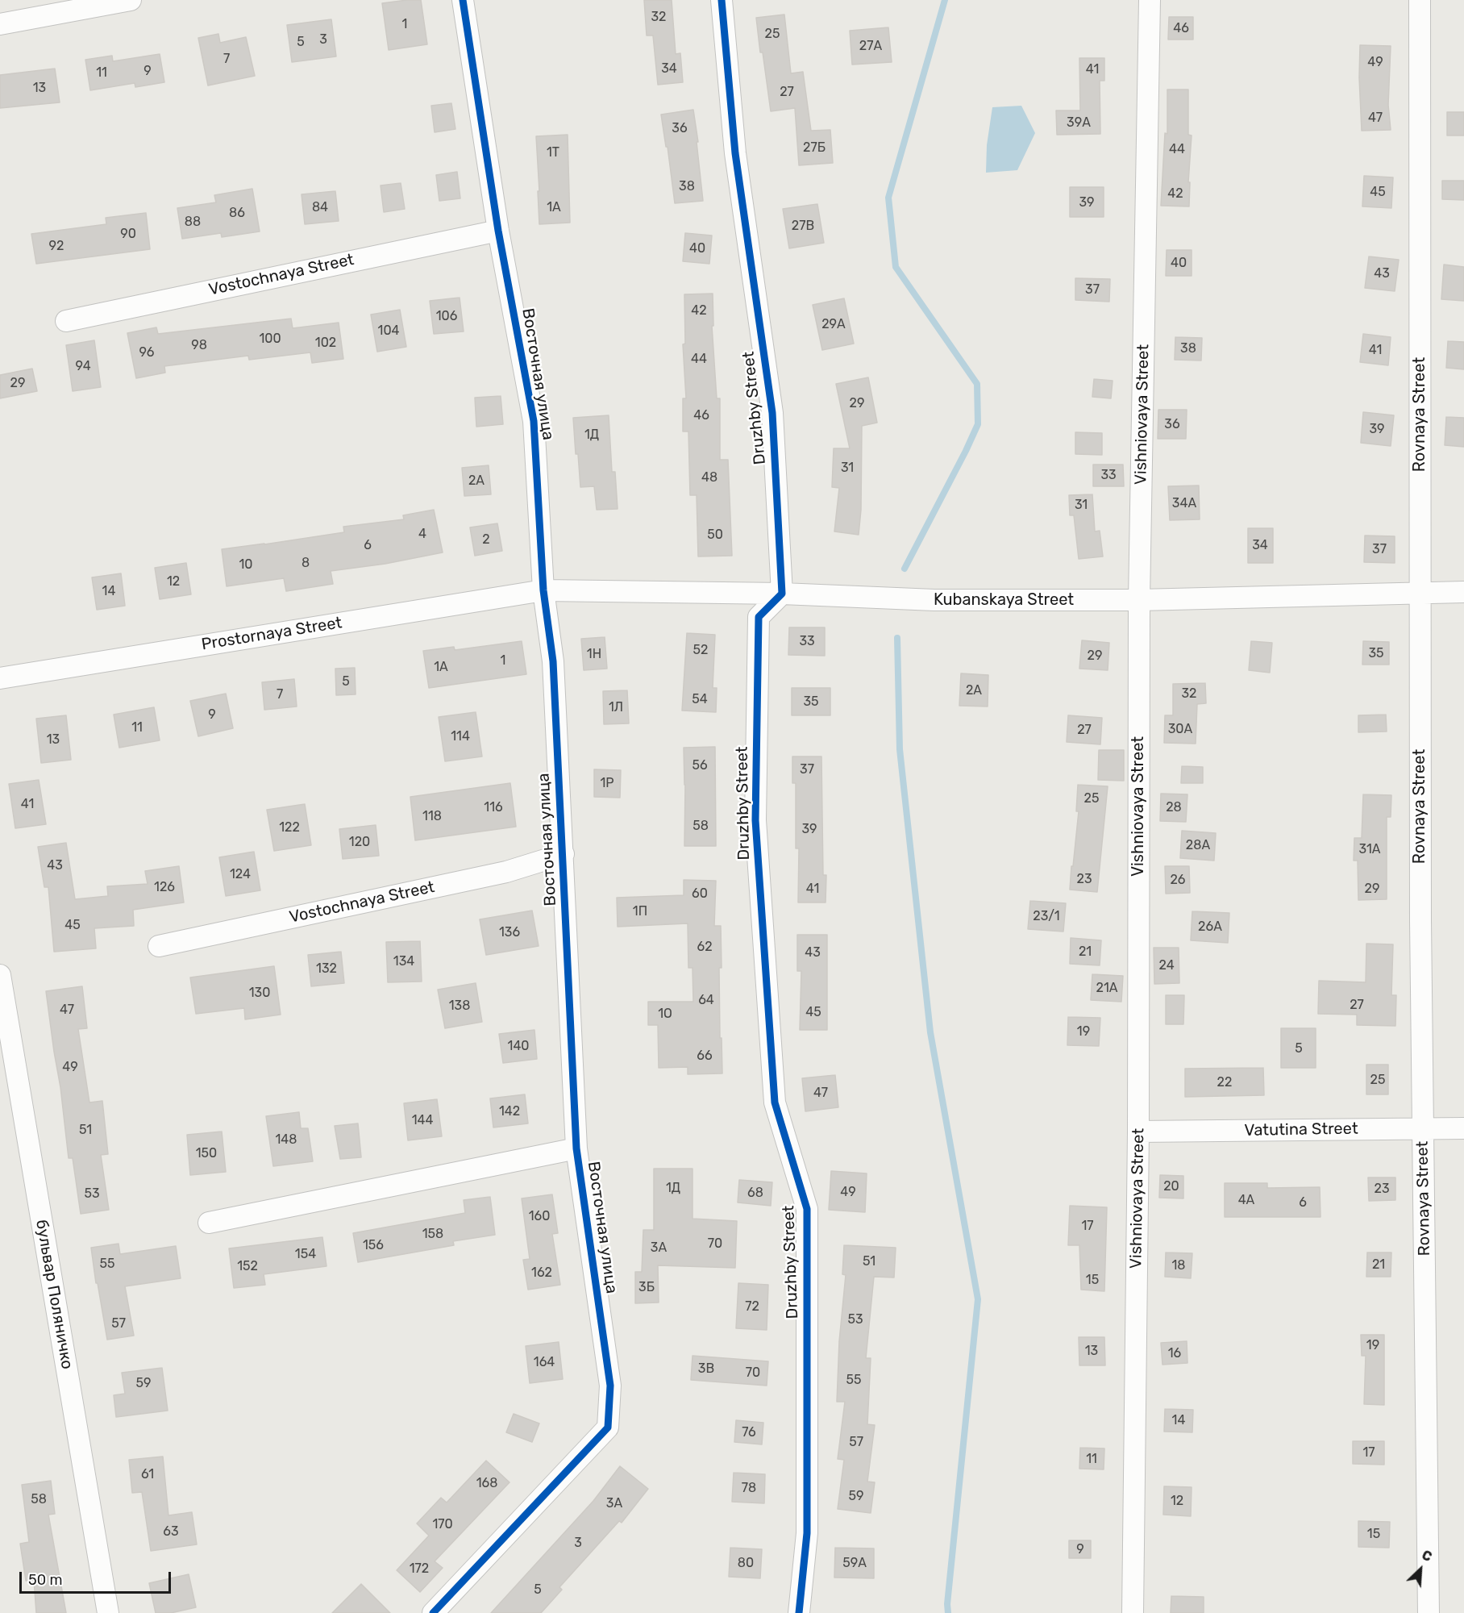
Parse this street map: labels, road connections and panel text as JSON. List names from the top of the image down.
{
  "streets": {
    "street": [
      "Vostochnaya Street",
      "Восточная улица",
      "Druzhby Street",
      "Vishniovaya Street",
      "Rovnaya Street",
      "Kubanskaya Street",
      "Prostornaya Street",
      "Vatutina Street",
      "бульвар Поляничко"
    ]
  },
  "crossings": [
    ["Vostochnaya Street", "Восточная улица"],
    ["Восточная улица", "Kubanskaya Street"],
    ["Восточная улица", "Prostornaya Street"],
    ["Druzhby Street", "Kubanskaya Street"],
    ["Vishniovaya Street", "Kubanskaya Street"],
    ["Vishniovaya Street", "Vatutina Street"],
    ["Rovnaya Street", "Kubanskaya Street"],
    ["Rovnaya Street", "Vatutina Street"],
    ["Kubanskaya Street", "Prostornaya Street"]
  ],
  "house_numbers": [
    "32",
    "1",
    "46",
    "25",
    "3",
    "5",
    "27А",
    "7",
    "49",
    "34",
    "41",
    "9",
    "11",
    "13",
    "27",
    "47",
    "39А",
    "36",
    "27Б",
    "44",
    "1Т",
    "38",
    "45",
    "42",
    "39",
    "84",
    "1А",
    "86",
    "88",
    "27В",
    "90",
    "92",
    "40",
    "40",
    "43",
    "37",
    "42",
    "106",
    "29А",
    "104",
    "100",
    "102",
    "98",
    "38",
    "41",
    "96",
    "44",
    "94",
    "29",
    "29",
    "46",
    "36",
    "39",
    "1Д",
    "31",
    "33",
    "48",
    "2А",
    "34А",
    "31",
    "4",
    "50",
    "2",
    "6",
    "34",
    "37",
    "8",
    "10",
    "12",
    "14",
    "33",
    "52",
    "35",
    "1Н",
    "29",
    "1",
    "1А",
    "5",
    "2А",
    "32",
    "7",
    "54",
    "35",
    "1Л",
    "9",
    "11",
    "30А",
    "27",
    "114",
    "13",
    "56",
    "37",
    "1Р",
    "25",
    "41",
    "116",
    "28",
    "118",
    "58",
    "122",
    "39",
    "120",
    "28А",
    "31А",
    "43",
    "124",
    "23",
    "26",
    "126",
    "41",
    "29",
    "60",
    "1П",
    "23/1",
    "45",
    "26А",
    "136",
    "62",
    "21",
    "43",
    "134",
    "24",
    "132",
    "21А",
    "130",
    "64",
    "27",
    "138",
    "47",
    "45",
    "1О",
    "19",
    "140",
    "5",
    "66",
    "49",
    "25",
    "22",
    "47",
    "142",
    "144",
    "51",
    "148",
    "150",
    "20",
    "1Д",
    "23",
    "49",
    "68",
    "53",
    "4А",
    "6",
    "160",
    "17",
    "158",
    "70",
    "156",
    "3А",
    "154",
    "51",
    "55",
    "21",
    "18",
    "152",
    "162",
    "15",
    "3Б",
    "72",
    "53",
    "57",
    "19",
    "13",
    "16",
    "164",
    "3В",
    "70",
    "55",
    "59",
    "14",
    "76",
    "57",
    "17",
    "11",
    "61",
    "168",
    "78",
    "59",
    "58",
    "12",
    "3А",
    "170",
    "63",
    "15",
    "3",
    "9",
    "80",
    "59А",
    "172",
    "5"
  ],
  "scale_bar": "50 m",
  "north": "top right"
}
